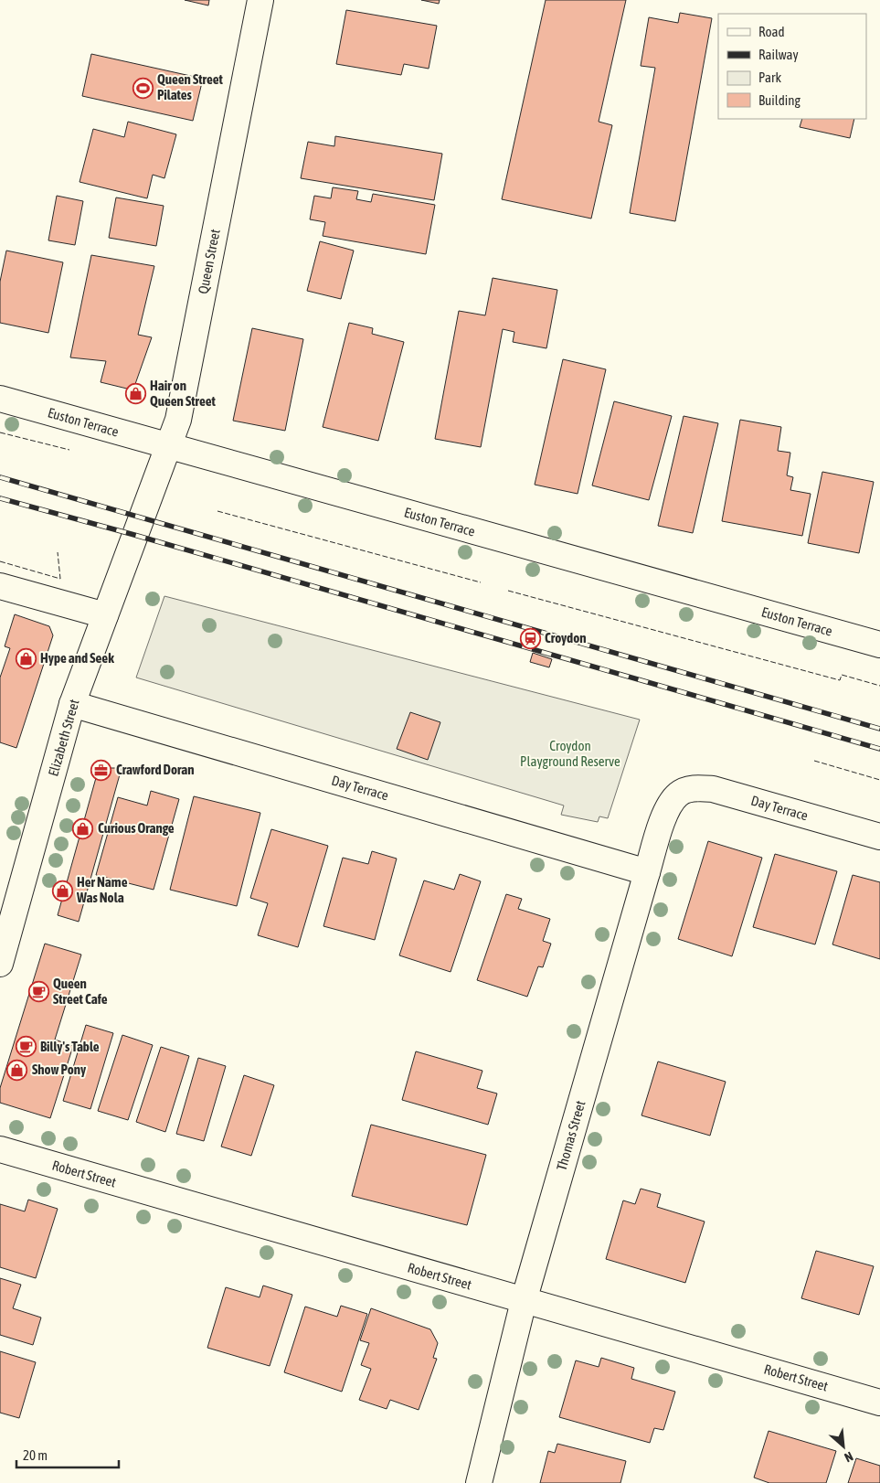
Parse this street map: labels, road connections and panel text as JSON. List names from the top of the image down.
{
  "streets": {
    "street": [
      "Queen Street",
      "Euston Terrace",
      "Elizabeth Street",
      "Day Terrace",
      "Thomas Street",
      "Robert Street"
    ]
  },
  "crossings": [
    ["Queen Street", "Euston Terrace"],
    ["Queen Street", "Elizabeth Street"],
    ["Elizabeth Street", "Day Terrace"],
    ["Day Terrace", "Thomas Street"],
    ["Thomas Street", "Robert Street"]
  ],
  "parks": ["Croydon Playground Reserve"],
  "places": {
    "sports": ["Queen Street Pilates"],
    "shop": [
      "Hair on Queen Street",
      "Hype and Seek",
      "Curious Orange",
      "Her Name Was Nola",
      "Show Pony"
    ],
    "station": ["Croydon"],
    "office": ["Crawford Doran"],
    "cafe": ["Queen Street Cafe", "Billy's Table"]
  },
  "legend": [
    "Road",
    "Railway",
    "Park",
    "Building"
  ],
  "scale_bar": "20 m",
  "north": "bottom right"
}
